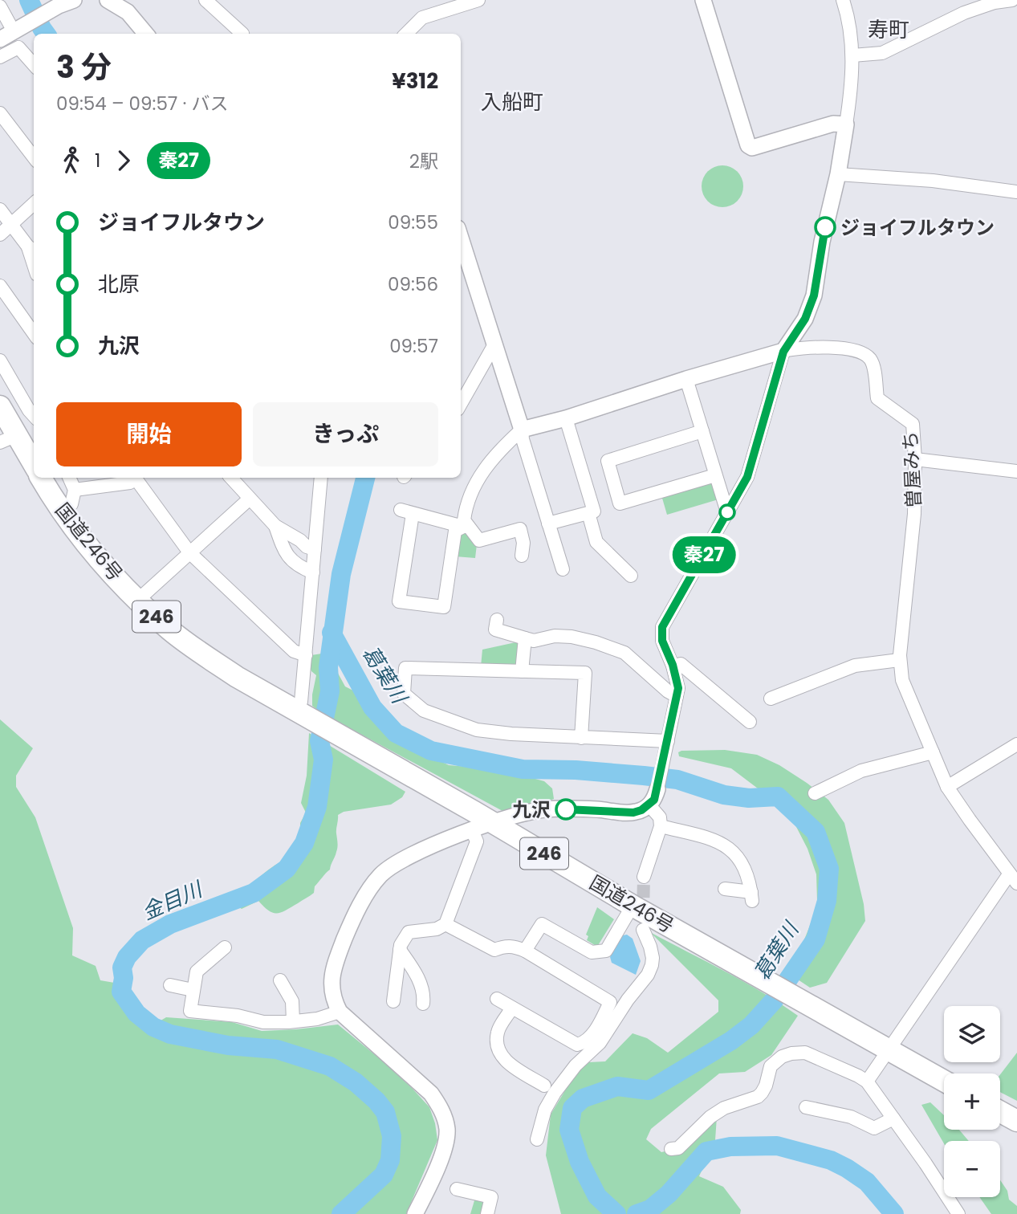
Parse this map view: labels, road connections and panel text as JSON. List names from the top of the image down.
{
  "streets": {
    "highway": ["国道246号", "246"],
    "street": ["曽屋みち"]
  },
  "crossings": [
    ["国道246号", "246"]
  ],
  "districts": ["寿町", "入船町"],
  "water": ["葛葉川", "金目川"],
  "places": ["ジョイフルタウン", "九沢"],
  "lines": ["bus line 秦27"],
  "page": {
    "on_map": "秦27",
    "heading": ["3 分", "09:54 – 09:57 · バス", "¥312"],
    "legs": ["1", "秦27", "2駅"],
    "list": [
      {
        "name": "ジョイフルタウン",
        "value": "09:55"
      },
      {
        "name": "北原",
        "value": "09:56"
      },
      {
        "name": "九沢",
        "value": "09:57"
      }
    ],
    "buttons": ["開始", "きっぷ"],
    "map_buttons": ["+", "−"]
  }
}
